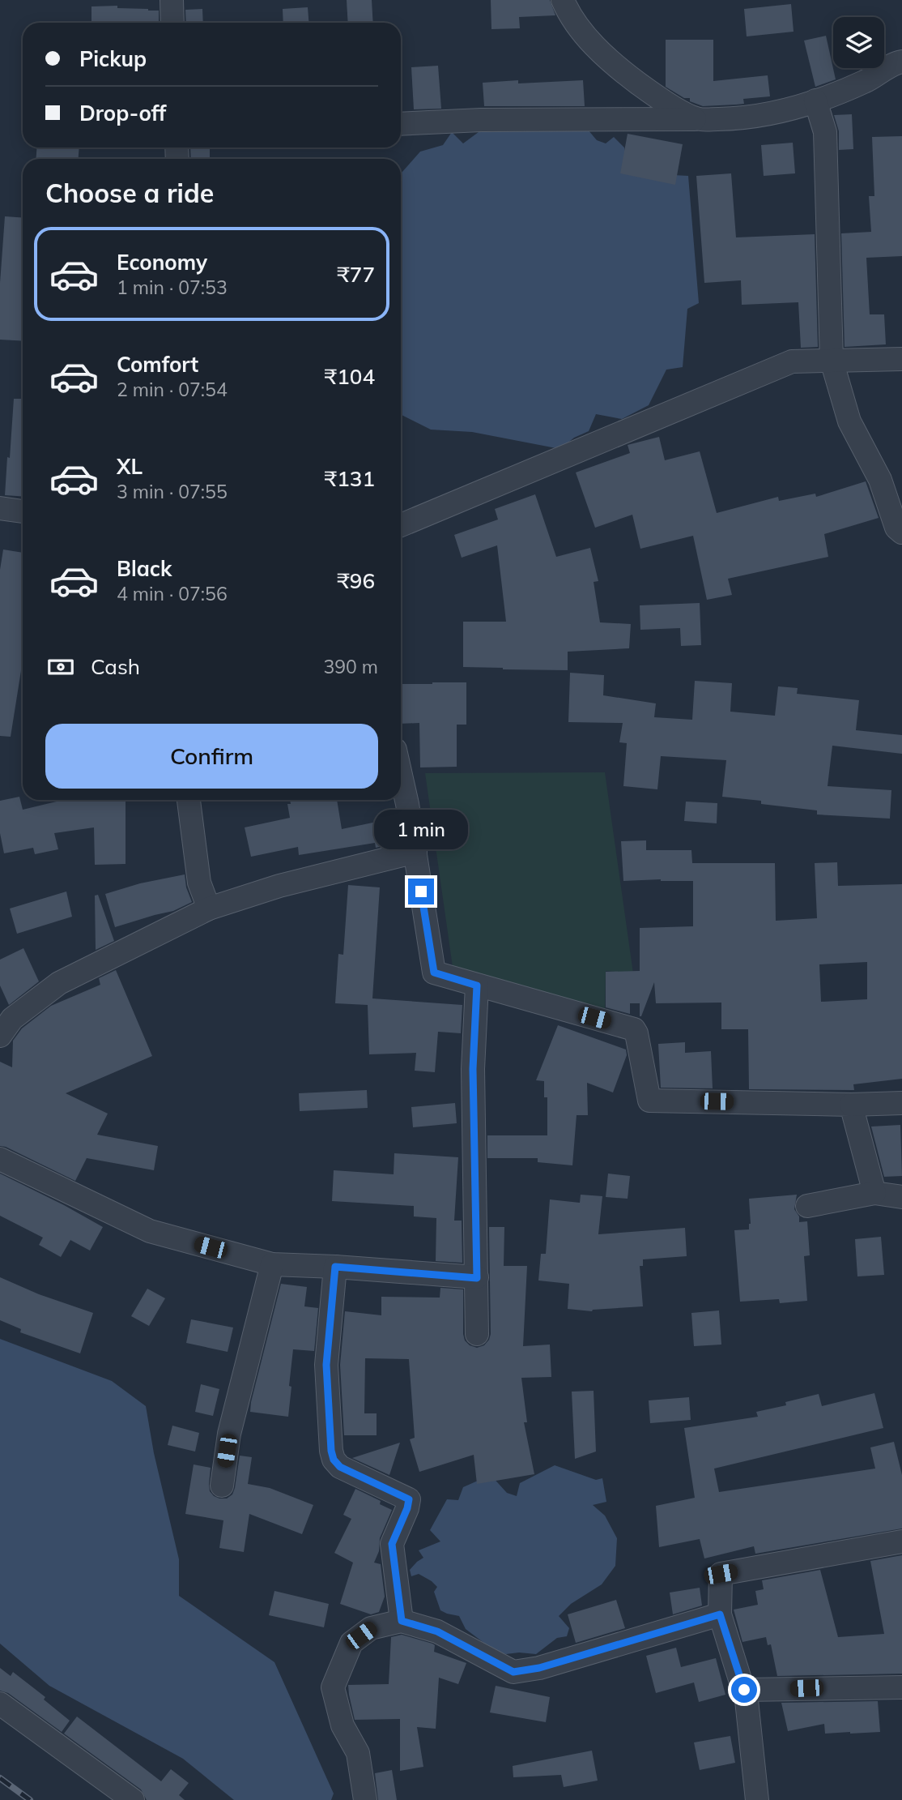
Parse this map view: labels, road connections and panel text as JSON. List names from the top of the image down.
{
  "page": {
    "banner": ["Pickup", "Drop-off"],
    "heading": "Choose a ride",
    "list": [
      {
        "name": "Economy",
        "note": "1 min · 07:53",
        "value": "₹77"
      },
      {
        "name": "Comfort",
        "note": "2 min · 07:54",
        "value": "₹104"
      },
      {
        "name": "XL",
        "note": "3 min · 07:55",
        "value": "₹131"
      },
      {
        "name": "Black",
        "note": "4 min · 07:56",
        "value": "₹96"
      }
    ],
    "pay": ["Cash", "390 m"],
    "buttons": "Confirm",
    "bubble": "1 min"
  }
}
